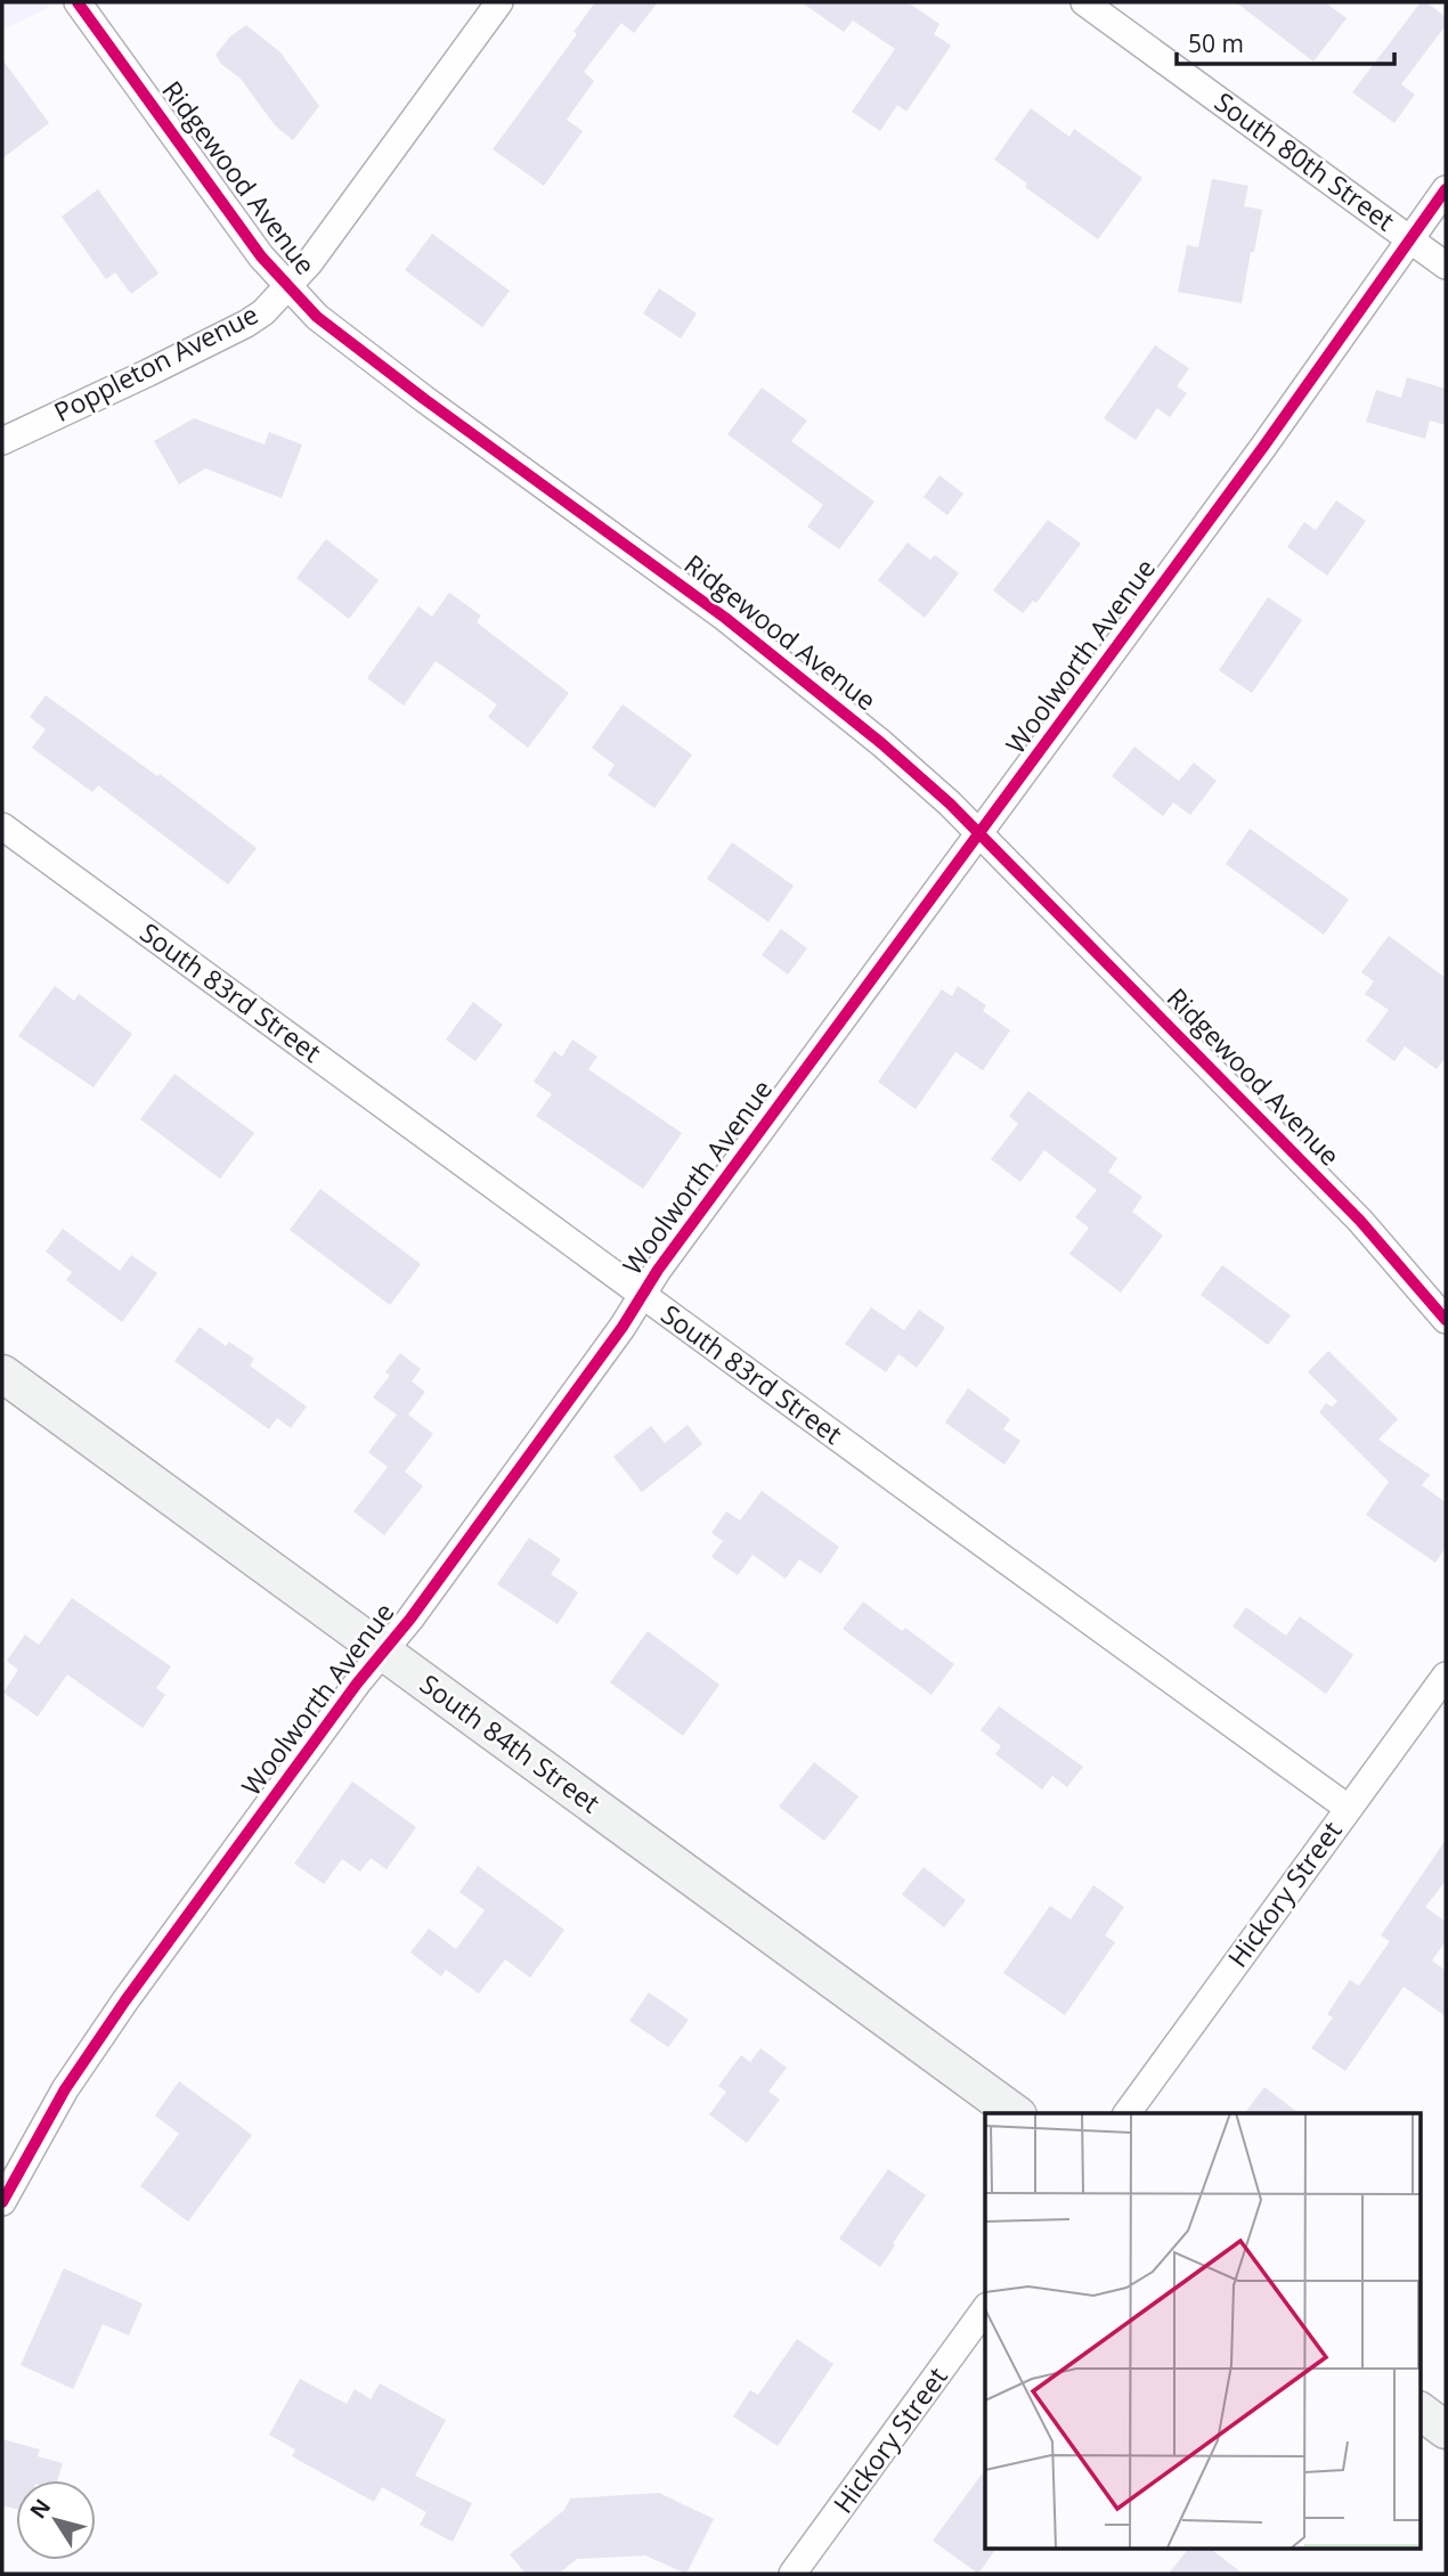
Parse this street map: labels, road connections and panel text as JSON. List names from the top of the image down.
{
  "streets": {
    "main road": ["South 84th Street"],
    "street": [
      "South 80th Street",
      "Ridgewood Avenue",
      "Poppleton Avenue",
      "Woolworth Avenue",
      "South 83rd Street",
      "Hickory Street"
    ]
  },
  "crossings": [
    ["South 80th Street", "Woolworth Avenue"],
    ["Ridgewood Avenue", "Poppleton Avenue"],
    ["Ridgewood Avenue", "Woolworth Avenue"],
    ["Woolworth Avenue", "South 83rd Street"],
    ["Woolworth Avenue", "South 84th Street"],
    ["South 83rd Street", "Hickory Street"]
  ],
  "scale_bar": "50 m",
  "north": "top left"
}
